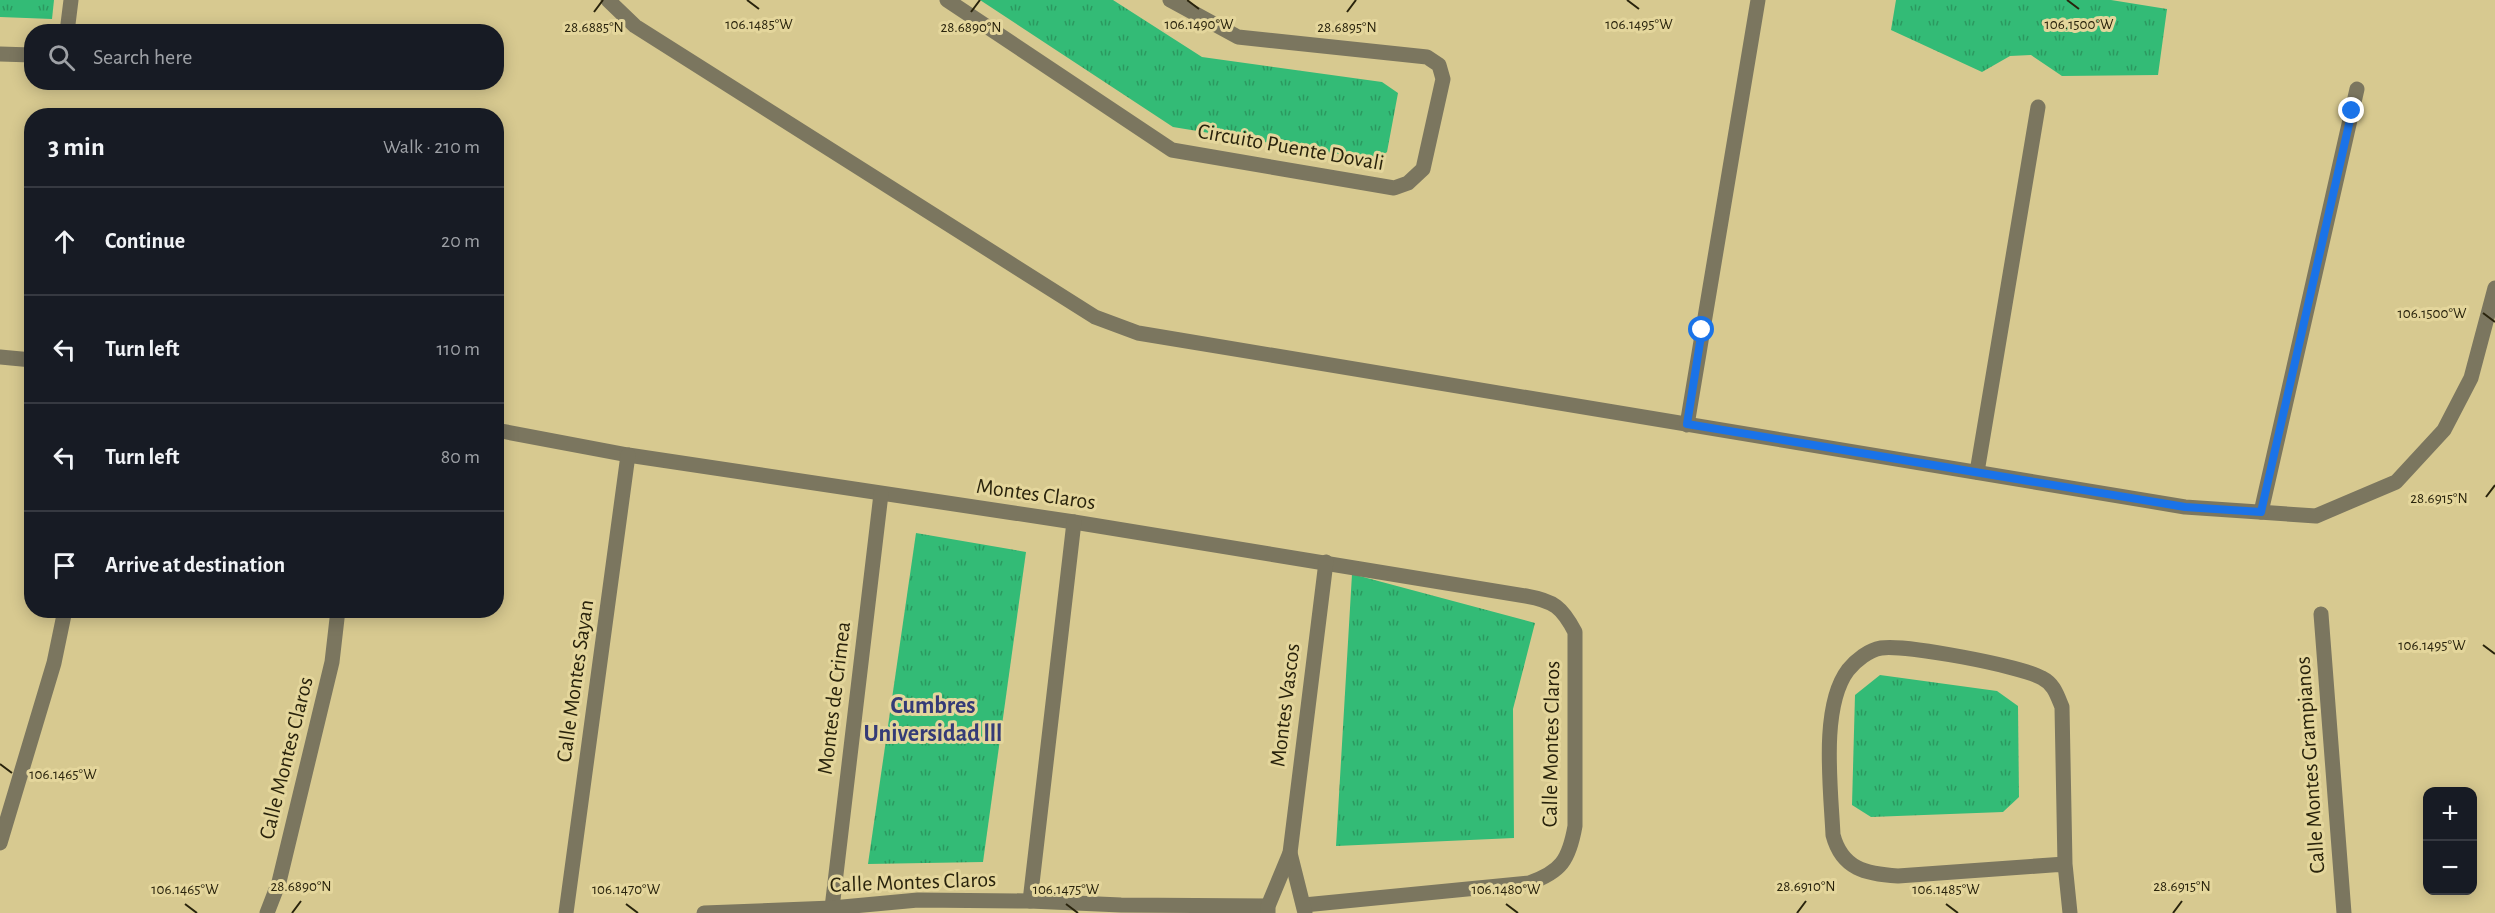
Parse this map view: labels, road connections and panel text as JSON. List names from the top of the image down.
{
  "streets": {
    "street": [
      "Circuito Puente Dovali",
      "Montes Claros",
      "Calle Montes Sayan",
      "Montes de Crimea",
      "Montes Vascos",
      "Calle Montes Claros",
      "Calle Montes Grampianos"
    ]
  },
  "crossings": [
    ["Montes Claros", "Calle Montes Sayan"],
    ["Montes Claros", "Montes de Crimea"],
    ["Montes Claros", "Montes Vascos"],
    ["Montes Claros", "Calle Montes Claros"],
    ["Montes de Crimea", "Calle Montes Claros"],
    ["Montes Vascos", "Calle Montes Claros"]
  ],
  "districts": ["Cumbres Universidad lll"],
  "page": {
    "search": "Search here",
    "heading": ["3 min", "Walk · 210 m"],
    "list": [
      ["Continue", "20 m"],
      ["Turn left", "110 m"],
      ["Turn left", "80 m"],
      "Arrive at destination"
    ],
    "map_buttons": ["+", "−"]
  },
  "coordinates": [
    "106.1485°W",
    "106.1490°W",
    "106.1500°W",
    "106.1495°W",
    "28.6885°N",
    "28.6890°N",
    "28.6895°N",
    "28.6915°N",
    "106.1465°W",
    "28.6910°N",
    "106.1470°W",
    "106.1475°W",
    "106.1480°W"
  ]
}
